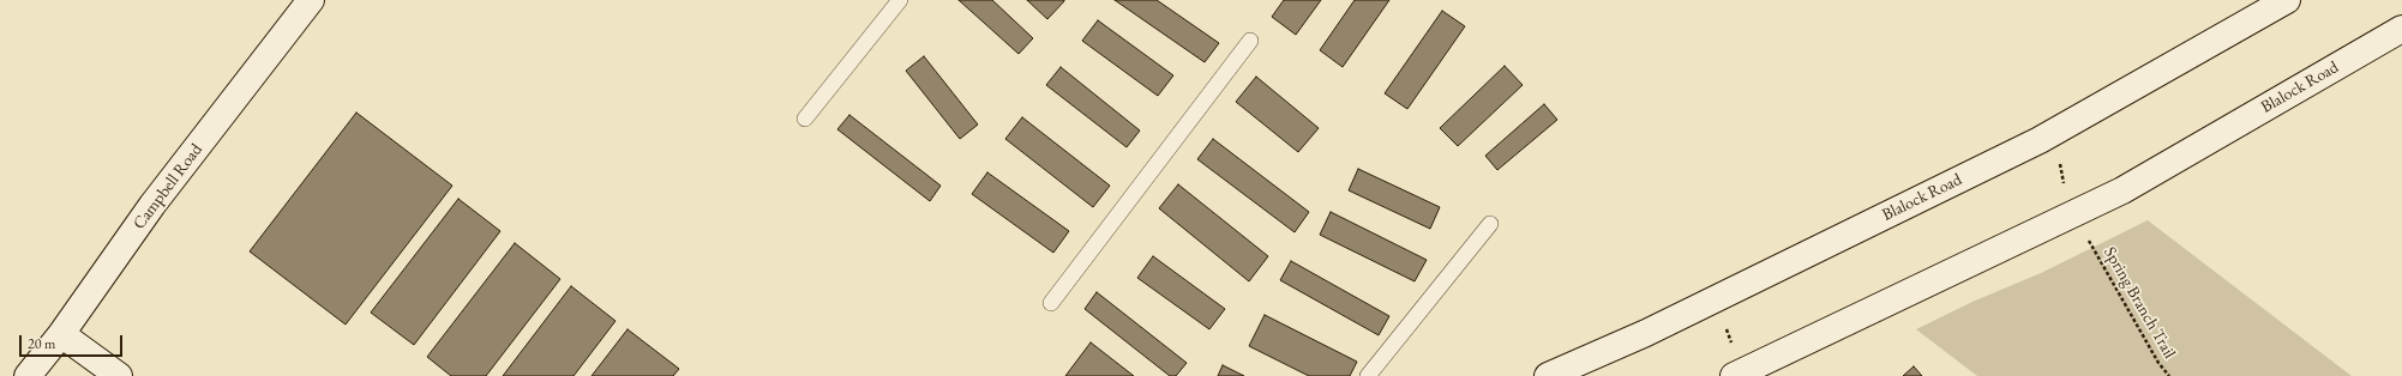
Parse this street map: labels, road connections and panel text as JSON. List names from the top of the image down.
{
  "streets": {
    "main road": ["Blalock Road", "Campbell Road"],
    "path": ["Spring Branch Trail"]
  },
  "scale_bar": "20 m"
}
